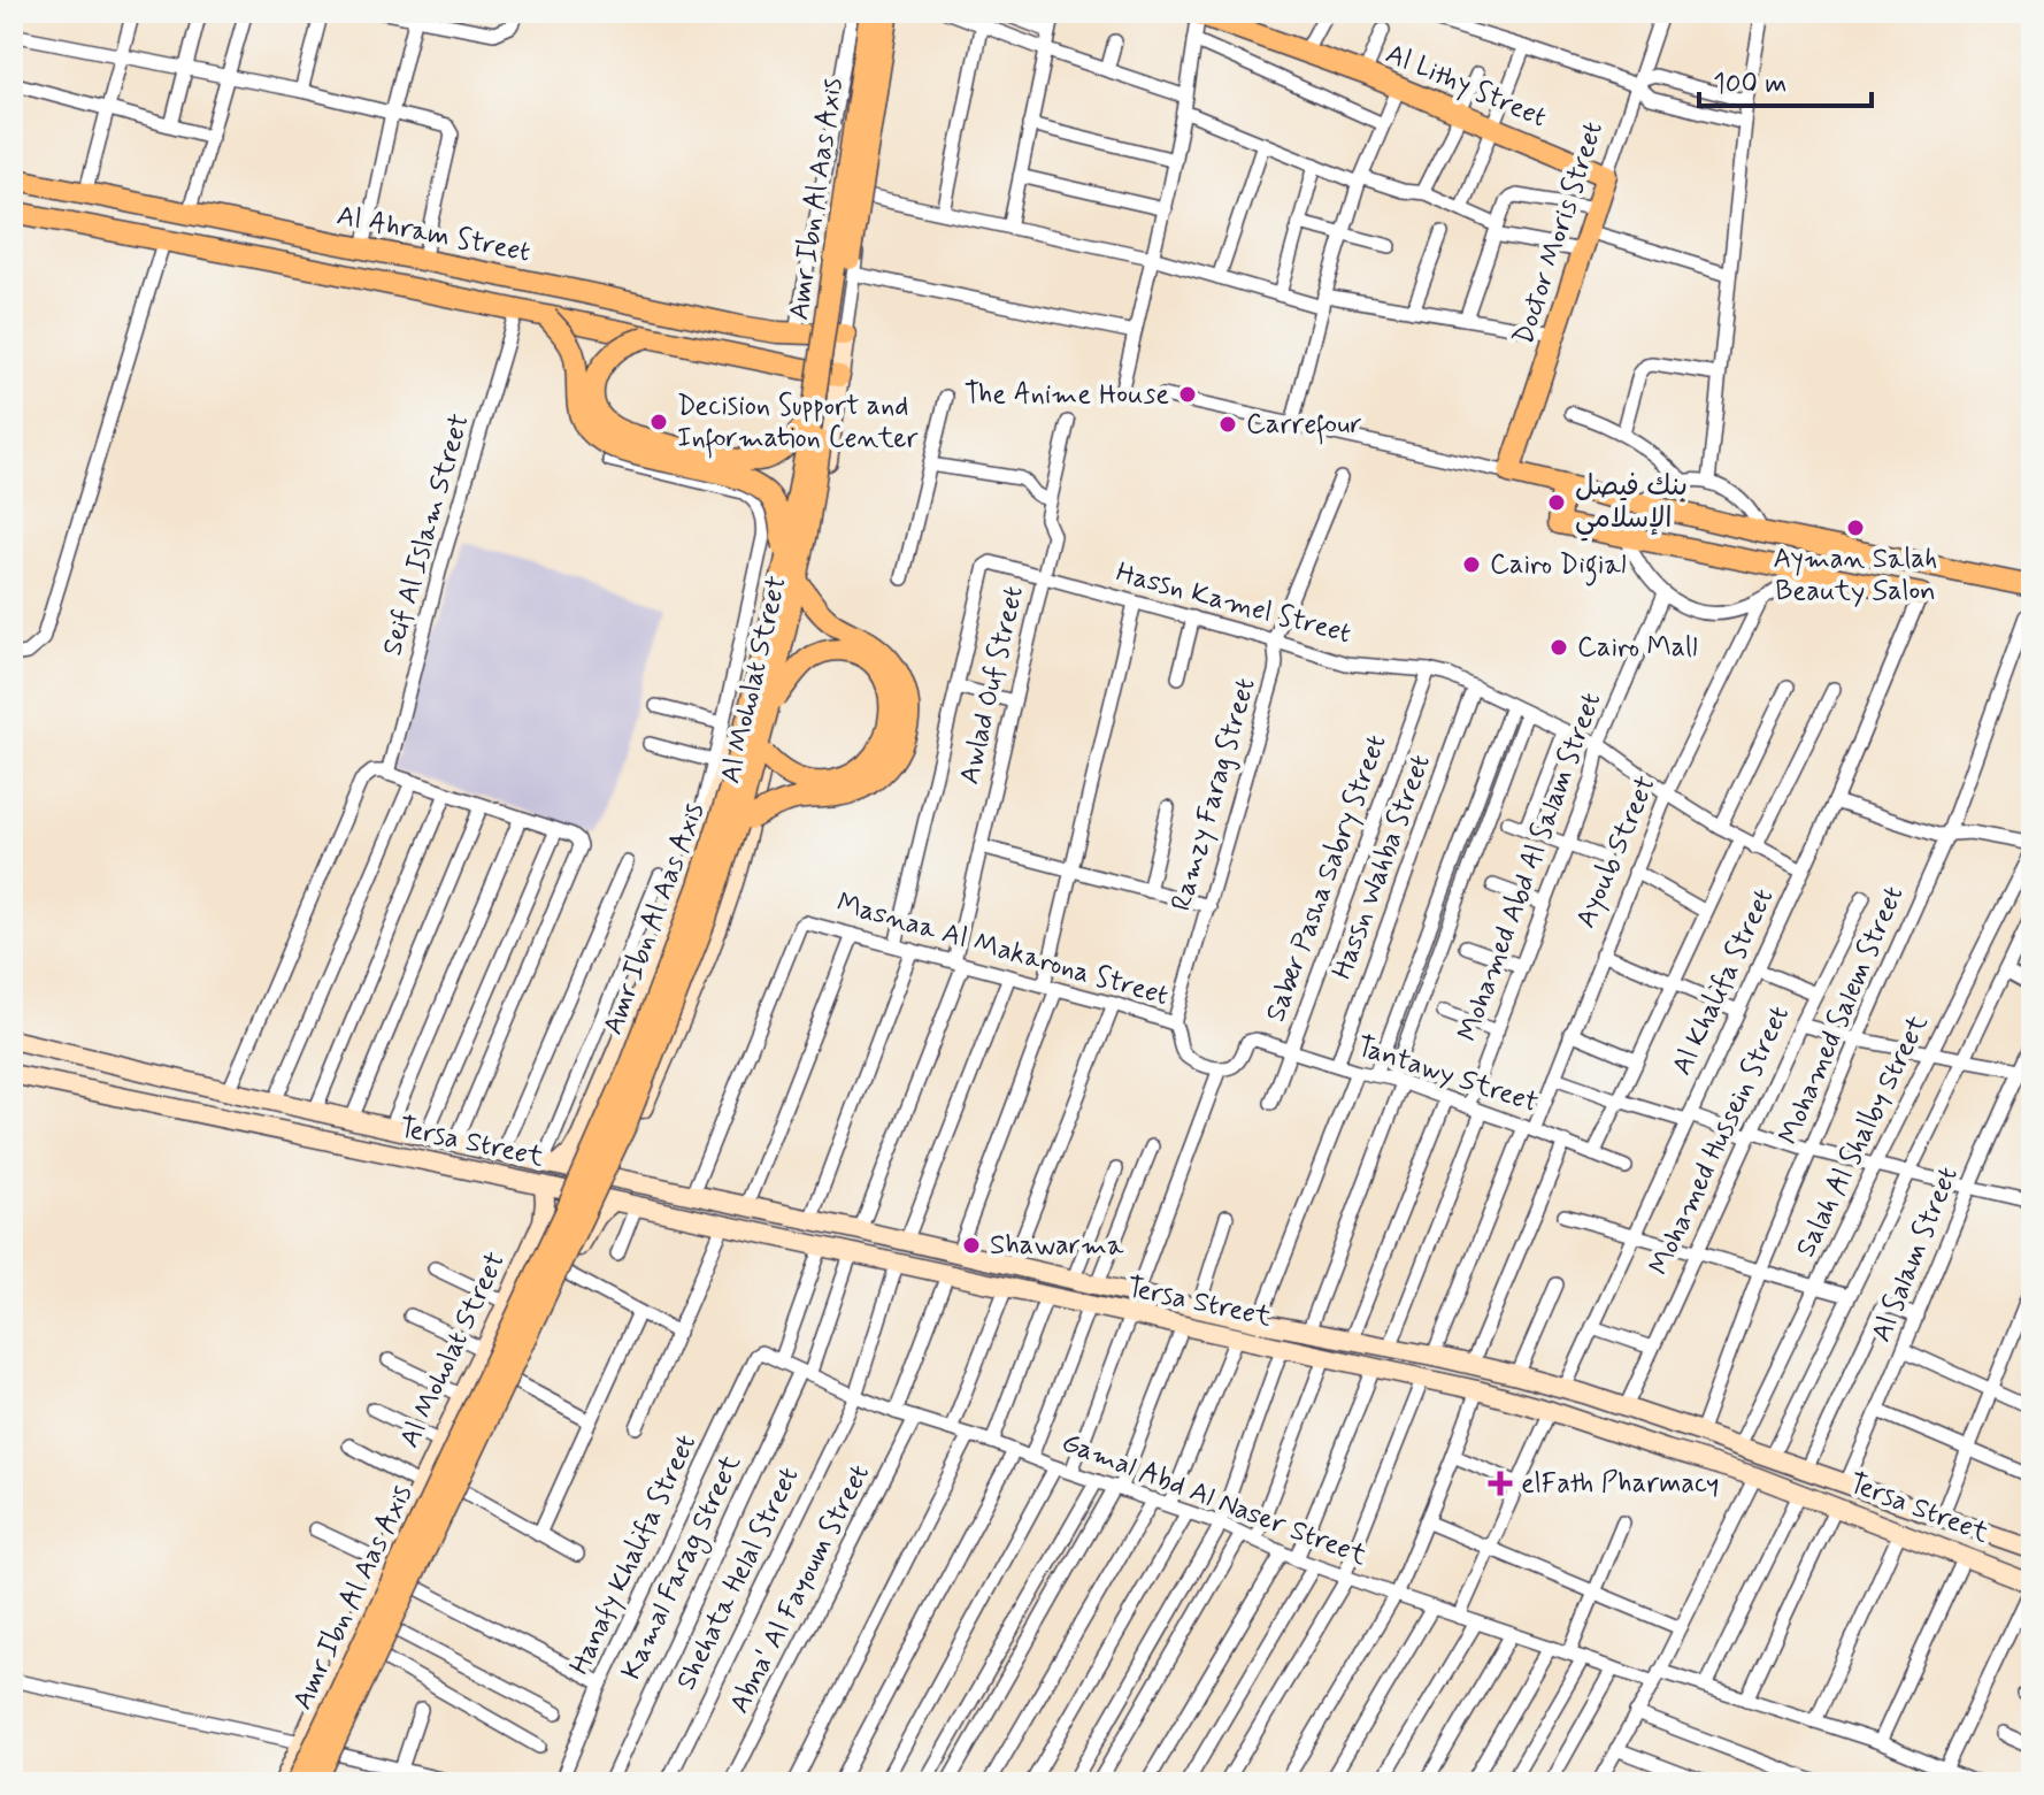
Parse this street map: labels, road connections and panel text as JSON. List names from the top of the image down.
{
  "streets": {
    "main road": [
      "Al Lithy Street",
      "Amr Ibn Al Aas Axis",
      "Doctor Moris Street",
      "Al Ahram Street",
      "Al Moholat Street",
      "Tersa Street"
    ],
    "street": [
      "Seif Al Islam Street",
      "Hassn Kamel Street",
      "Awlad Ouf Street",
      "Ramzy Farag Street",
      "Ayoub Street",
      "Hassn Wahba Street",
      "Mohamed Abd Al Salam Street",
      "Saber Pasha Sabry Street",
      "Masnaa Al Makarona Street",
      "Al Khalifa Street",
      "Mohamed Salem Street",
      "Tantawy Street",
      "Salah Al Shalby Street",
      "Mohamed Hussein Street",
      "Al Salam Street",
      "Gamal Abd Al Naser Street",
      "Hanafy Khalifa Street",
      "Kamal Farag Street",
      "Shehata Helal Street",
      "Abna' Al Fayoum Street"
    ]
  },
  "crossings": [
    ["Al Lithy Street", "Doctor Moris Street"],
    ["Al Ahram Street", "Seif Al Islam Street"],
    ["Al Ahram Street", "Al Moholat Street"],
    ["Hassn Kamel Street", "Awlad Ouf Street"],
    ["Hassn Kamel Street", "Ramzy Farag Street"],
    ["Hassn Kamel Street", "Ayoub Street"],
    ["Hassn Kamel Street", "Hassn Wahba Street"],
    ["Hassn Kamel Street", "Mohamed Abd Al Salam Street"],
    ["Hassn Kamel Street", "Saber Pasha Sabry Street"],
    ["Hassn Kamel Street", "Al Khalifa Street"],
    ["Al Moholat Street", "Tersa Street"],
    ["Awlad Ouf Street", "Masnaa Al Makarona Street"],
    ["Awlad Ouf Street", "Tersa Street"],
    ["Ramzy Farag Street", "Masnaa Al Makarona Street"],
    ["Ayoub Street", "Tantawy Street"],
    ["Ayoub Street", "Tersa Street"],
    ["Hassn Wahba Street", "Tantawy Street"],
    ["Mohamed Abd Al Salam Street", "Tantawy Street"],
    ["Mohamed Abd Al Salam Street", "Tersa Street"],
    ["Saber Pasha Sabry Street", "Tantawy Street"],
    ["Masnaa Al Makarona Street", "Tantawy Street"],
    ["Masnaa Al Makarona Street", "Tersa Street"],
    ["Al Khalifa Street", "Tersa Street"],
    ["Mohamed Salem Street", "Tersa Street"],
    ["Salah Al Shalby Street", "Tersa Street"],
    ["Mohamed Hussein Street", "Tersa Street"],
    ["Tersa Street", "Al Salam Street"],
    ["Tersa Street", "Kamal Farag Street"],
    ["Tersa Street", "Shehata Helal Street"],
    ["Gamal Abd Al Naser Street", "Hanafy Khalifa Street"],
    ["Gamal Abd Al Naser Street", "Kamal Farag Street"],
    ["Gamal Abd Al Naser Street", "Shehata Helal Street"],
    ["Gamal Abd Al Naser Street", "Abna' Al Fayoum Street"]
  ],
  "places": {
    "other": [
      "The Anime House",
      "Decision Support and Information Center",
      "Carrefour",
      "بنك فيصل الإسلامي",
      "Ayman Salah Beauty Salon",
      "Cairo Digial",
      "Cairo Mall",
      "Shawarma"
    ],
    "health": ["elFath Pharmacy"]
  },
  "scale_bar": "100 m"
}
